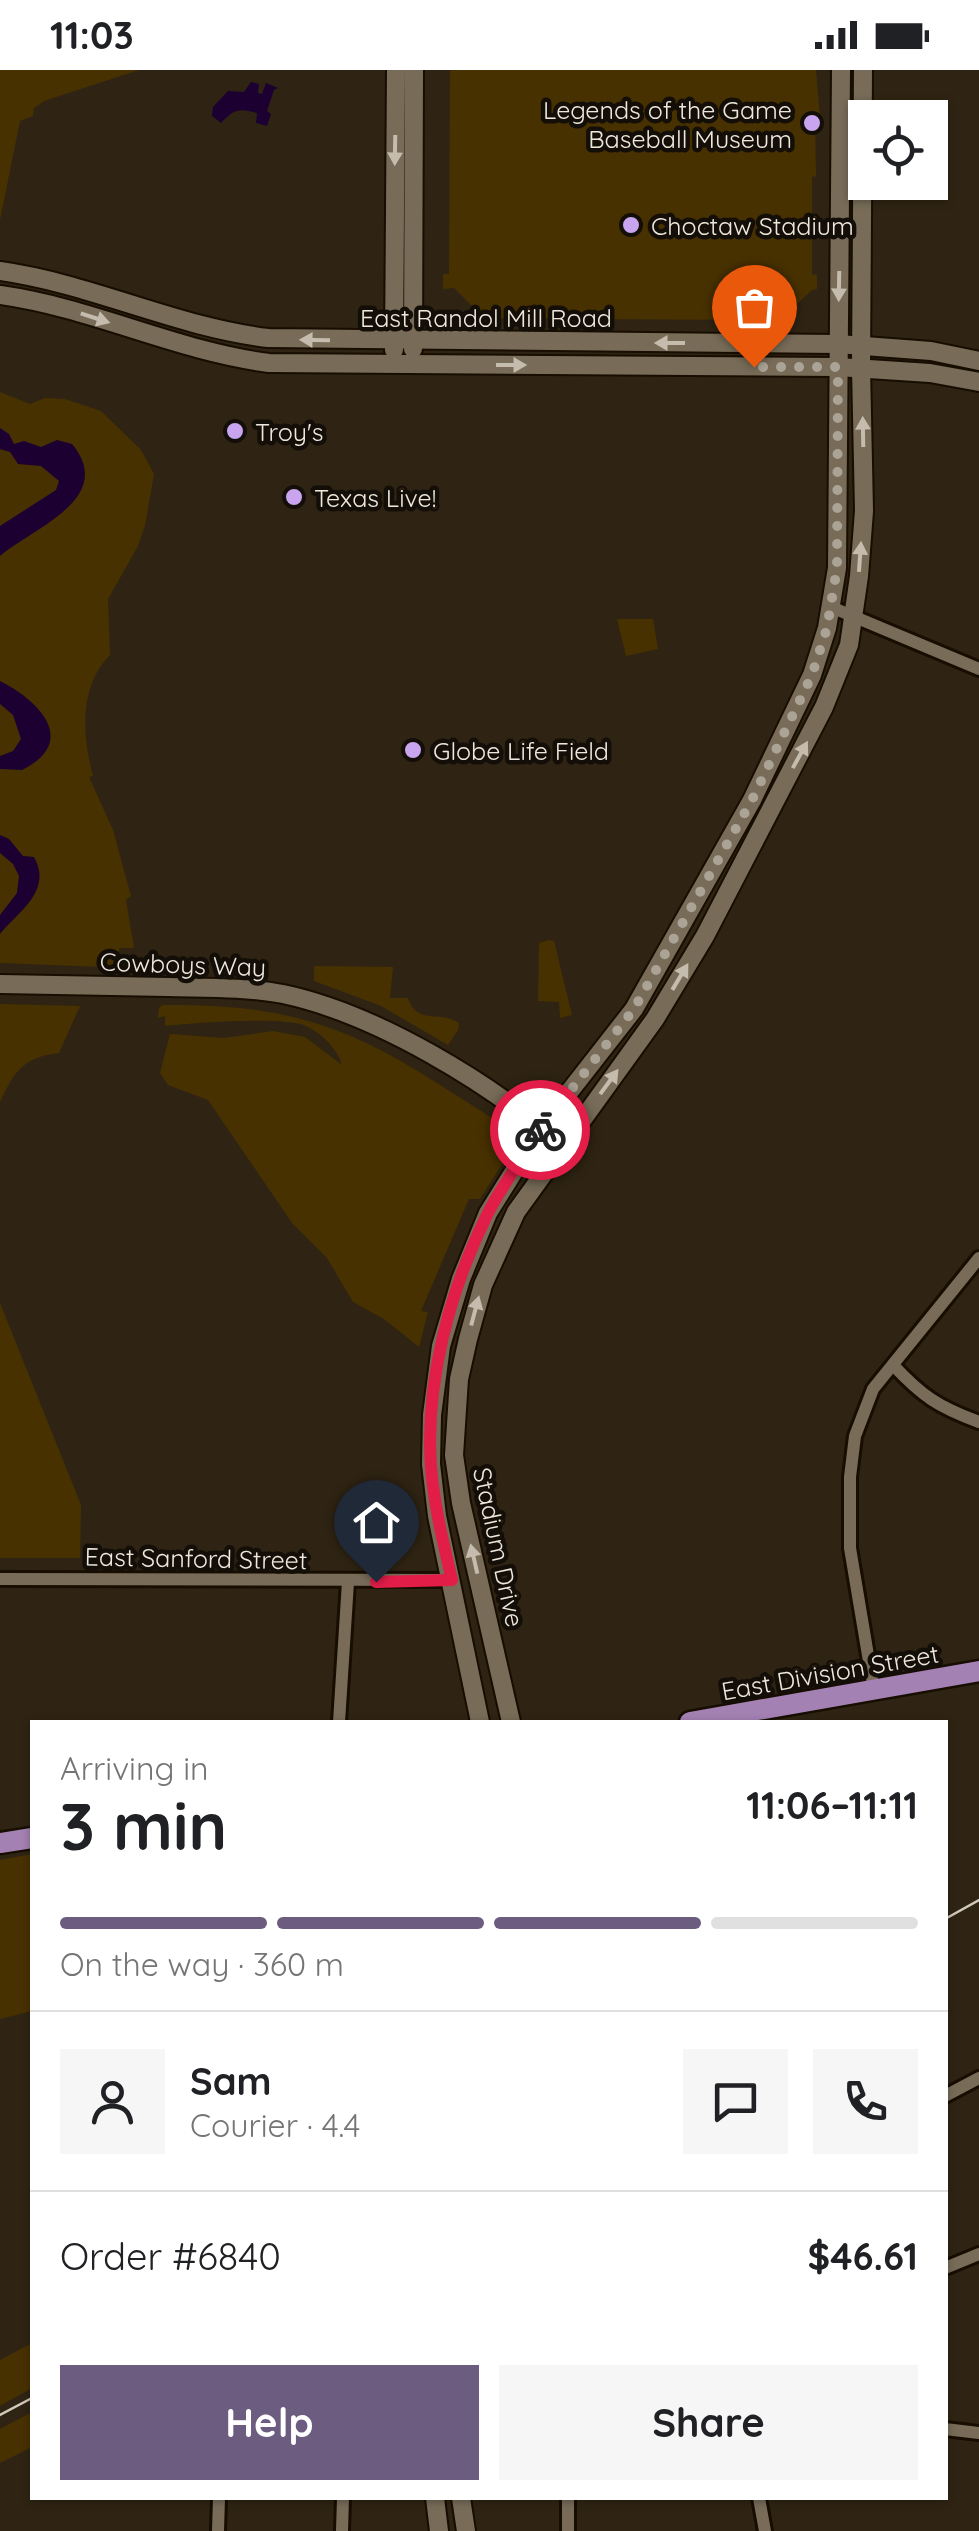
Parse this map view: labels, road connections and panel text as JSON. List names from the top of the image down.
{
  "streets": {
    "main road": [
      "East Randol Mill Road",
      "Cowboys Way",
      "Stadium Drive",
      "East Division Street"
    ],
    "street": ["East Sanford Street"]
  },
  "crossings": [
    ["East Randol Mill Road", "Stadium Drive"],
    ["Cowboys Way", "Stadium Drive"],
    ["Stadium Drive", "East Sanford Street"]
  ],
  "places": [
    "Legends of the Game Baseball Museum",
    "Choctaw Stadium",
    "Troy's",
    "Texas Live!",
    "Globe Life Field"
  ],
  "page": {
    "status": "11:03",
    "heading": ["3 min", "Arriving in", "11:06–11:11"],
    "panel": [
      "Sam",
      "Courier · 4.4",
      "Order #6840",
      "$46.61"
    ],
    "bar": "On the way · 360 m",
    "buttons": ["Help", "Share"]
  }
}
